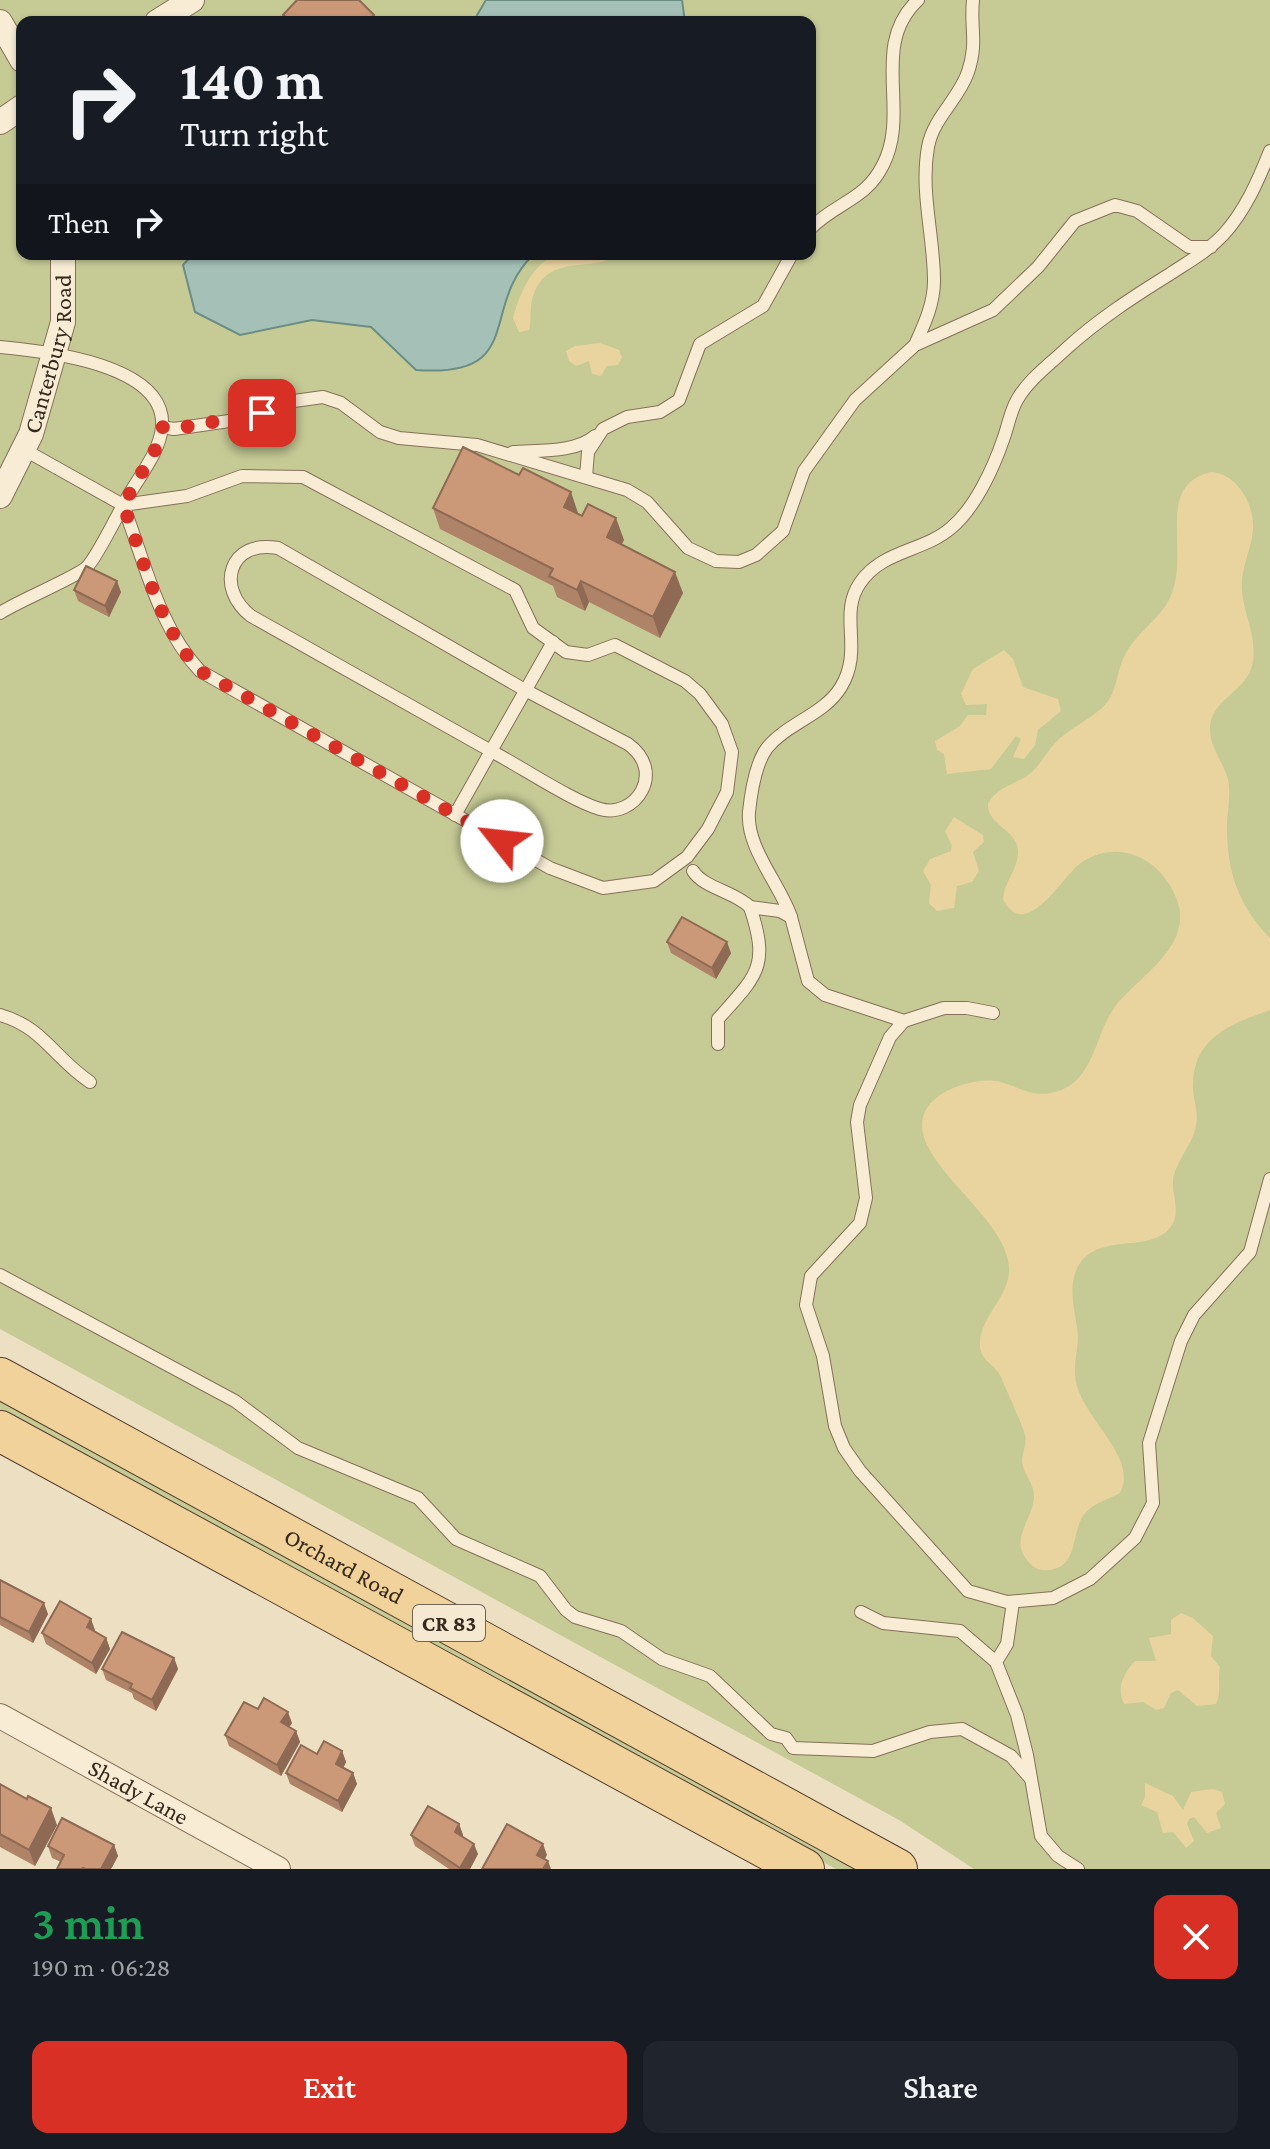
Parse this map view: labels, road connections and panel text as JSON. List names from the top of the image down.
{
  "streets": {
    "main road": ["Orchard Road", "CR 83"],
    "street": ["Canterbury Road", "Shady Lane"]
  },
  "page": {
    "turn": ["140 m", "Turn right"],
    "then": "Then",
    "heading": ["3 min", "190 m · 06:28"],
    "buttons": ["Exit", "Share"]
  }
}
